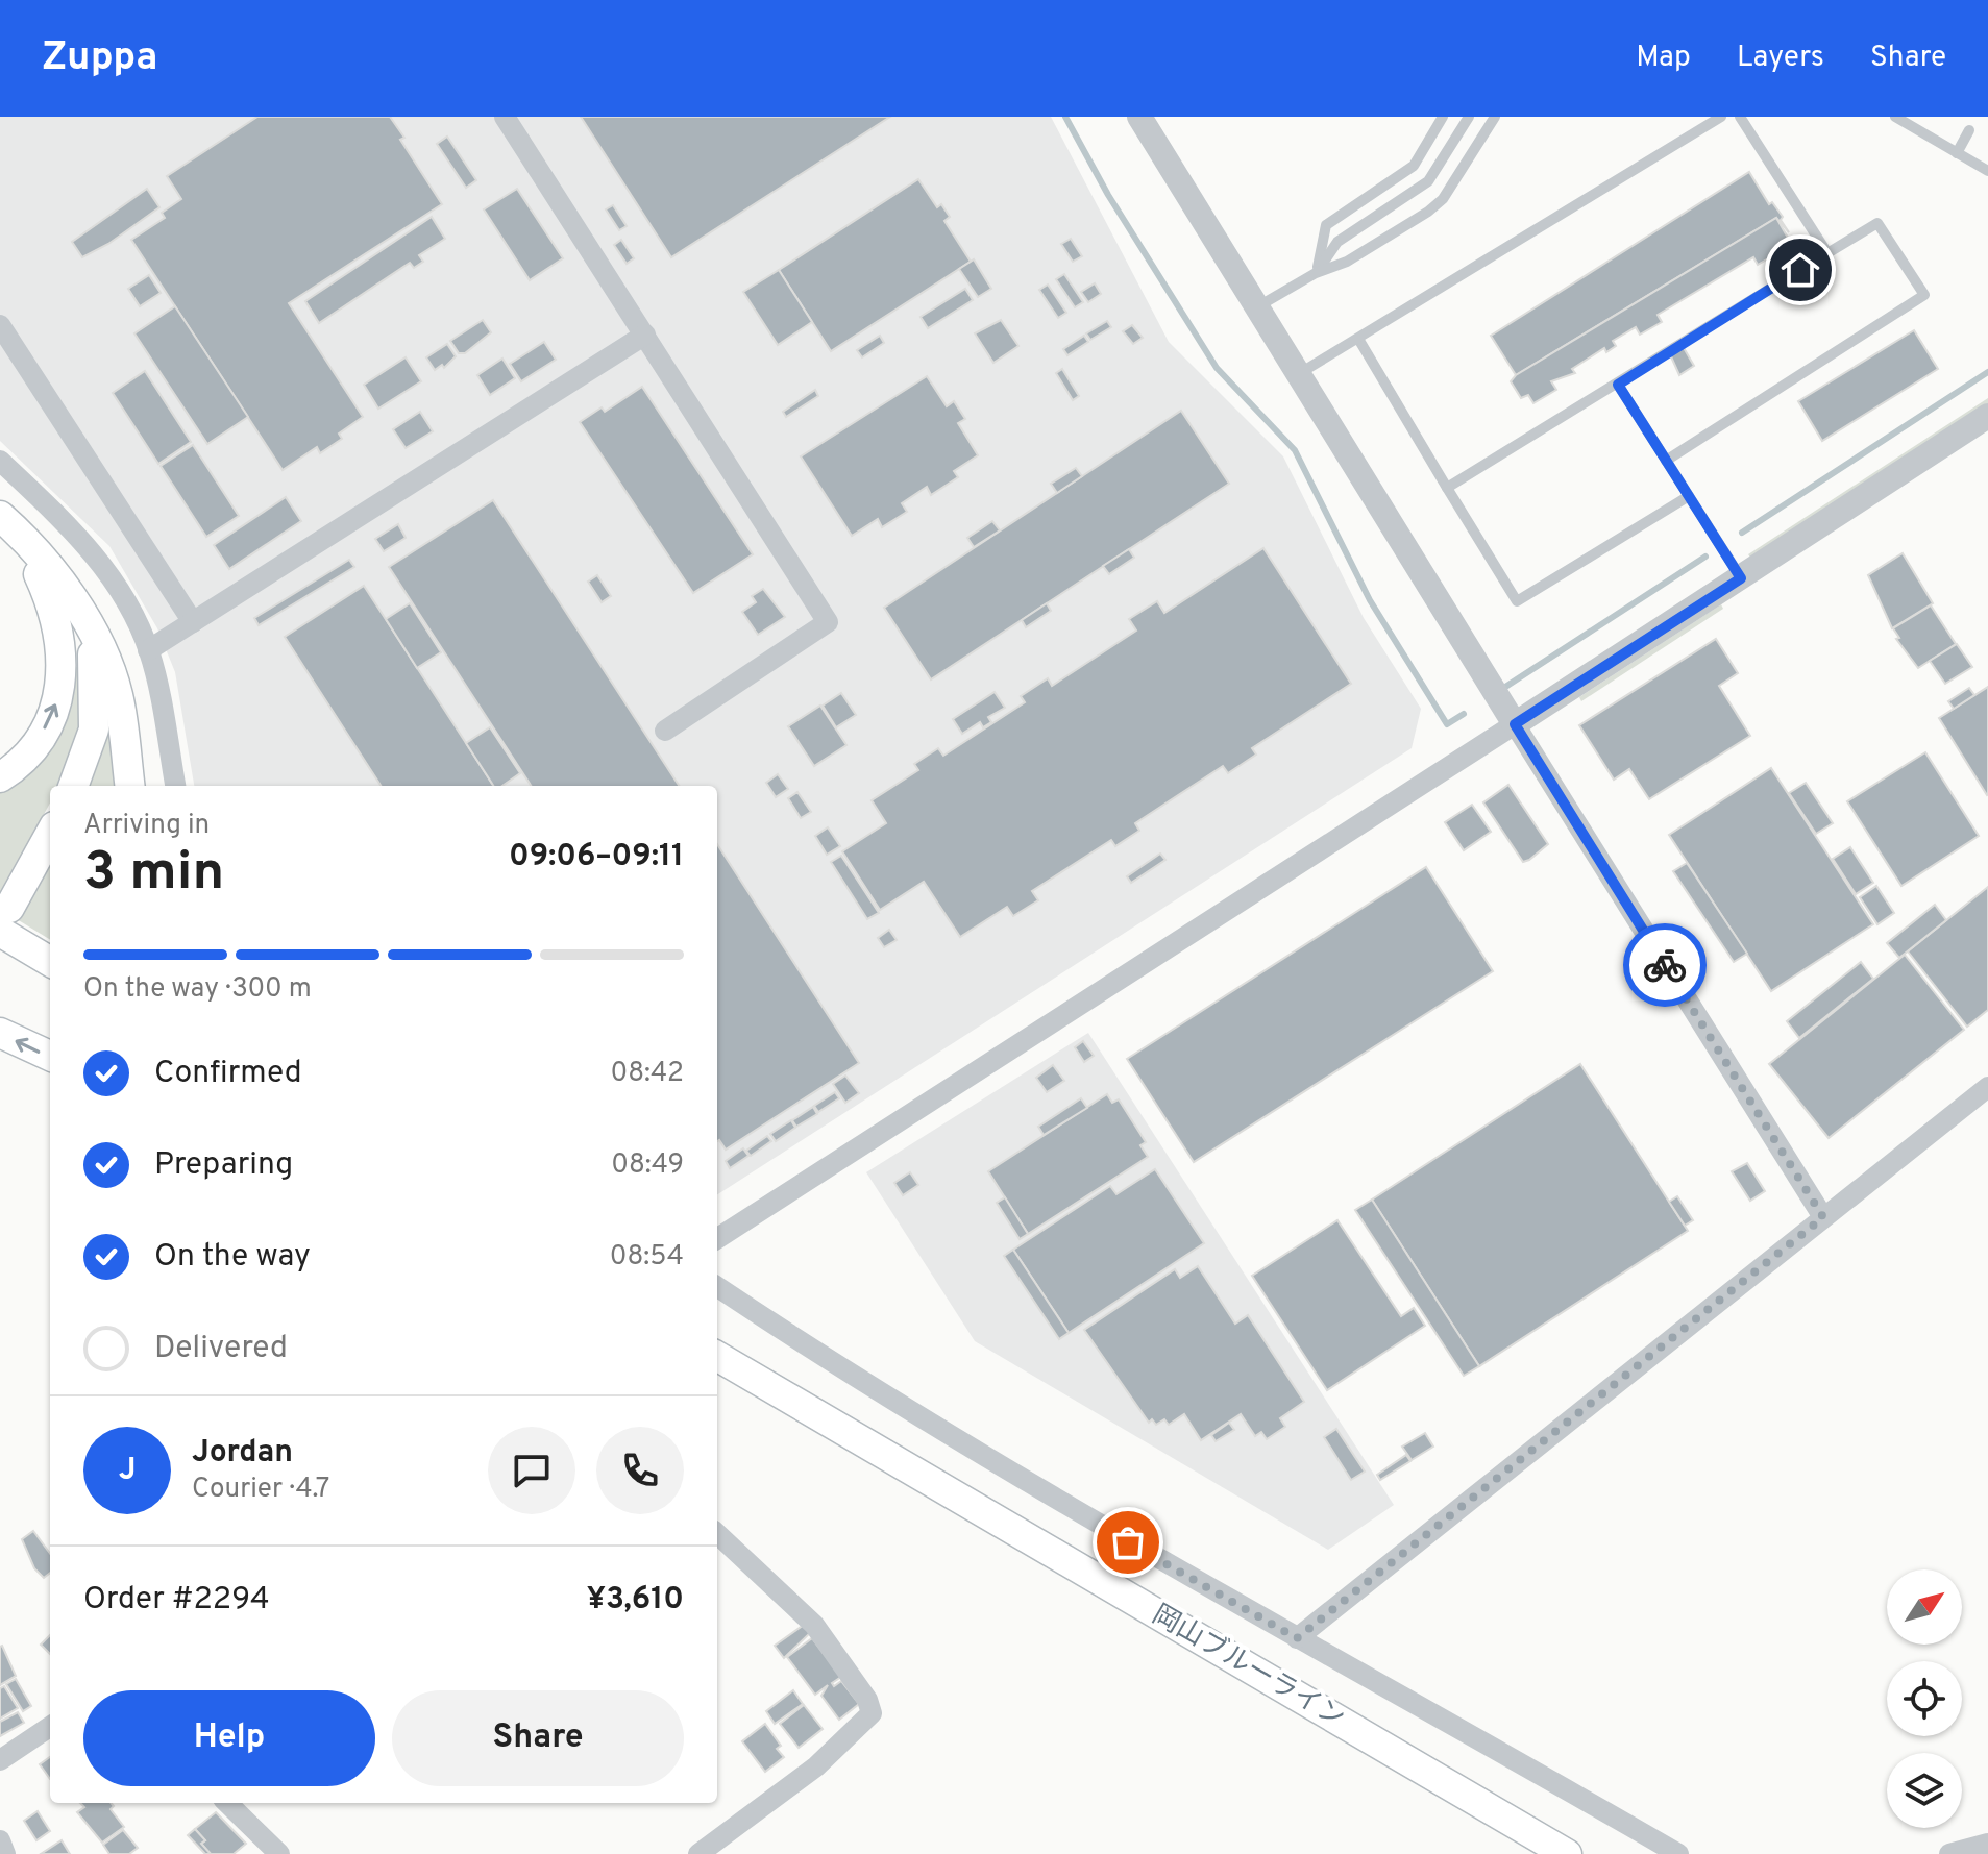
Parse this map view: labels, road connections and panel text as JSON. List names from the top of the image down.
{
  "streets": {
    "main road": ["岡山ブルーライン"]
  },
  "north": "top right",
  "page": {
    "header": "Zuppa",
    "nav": ["Map", "Layers", "Share"],
    "heading": ["3 min", "Arriving in", "09:06–09:11"],
    "panel": [
      "Jordan",
      "Courier · 4.7",
      "Order #2294",
      "¥3,610"
    ],
    "bar": "On the way · 300 m",
    "list": [
      ["Confirmed", "08:42"],
      ["Preparing", "08:49"],
      ["On the way", "08:54"],
      "Delivered"
    ],
    "round": "J",
    "buttons": ["Help", "Share"]
  }
}
